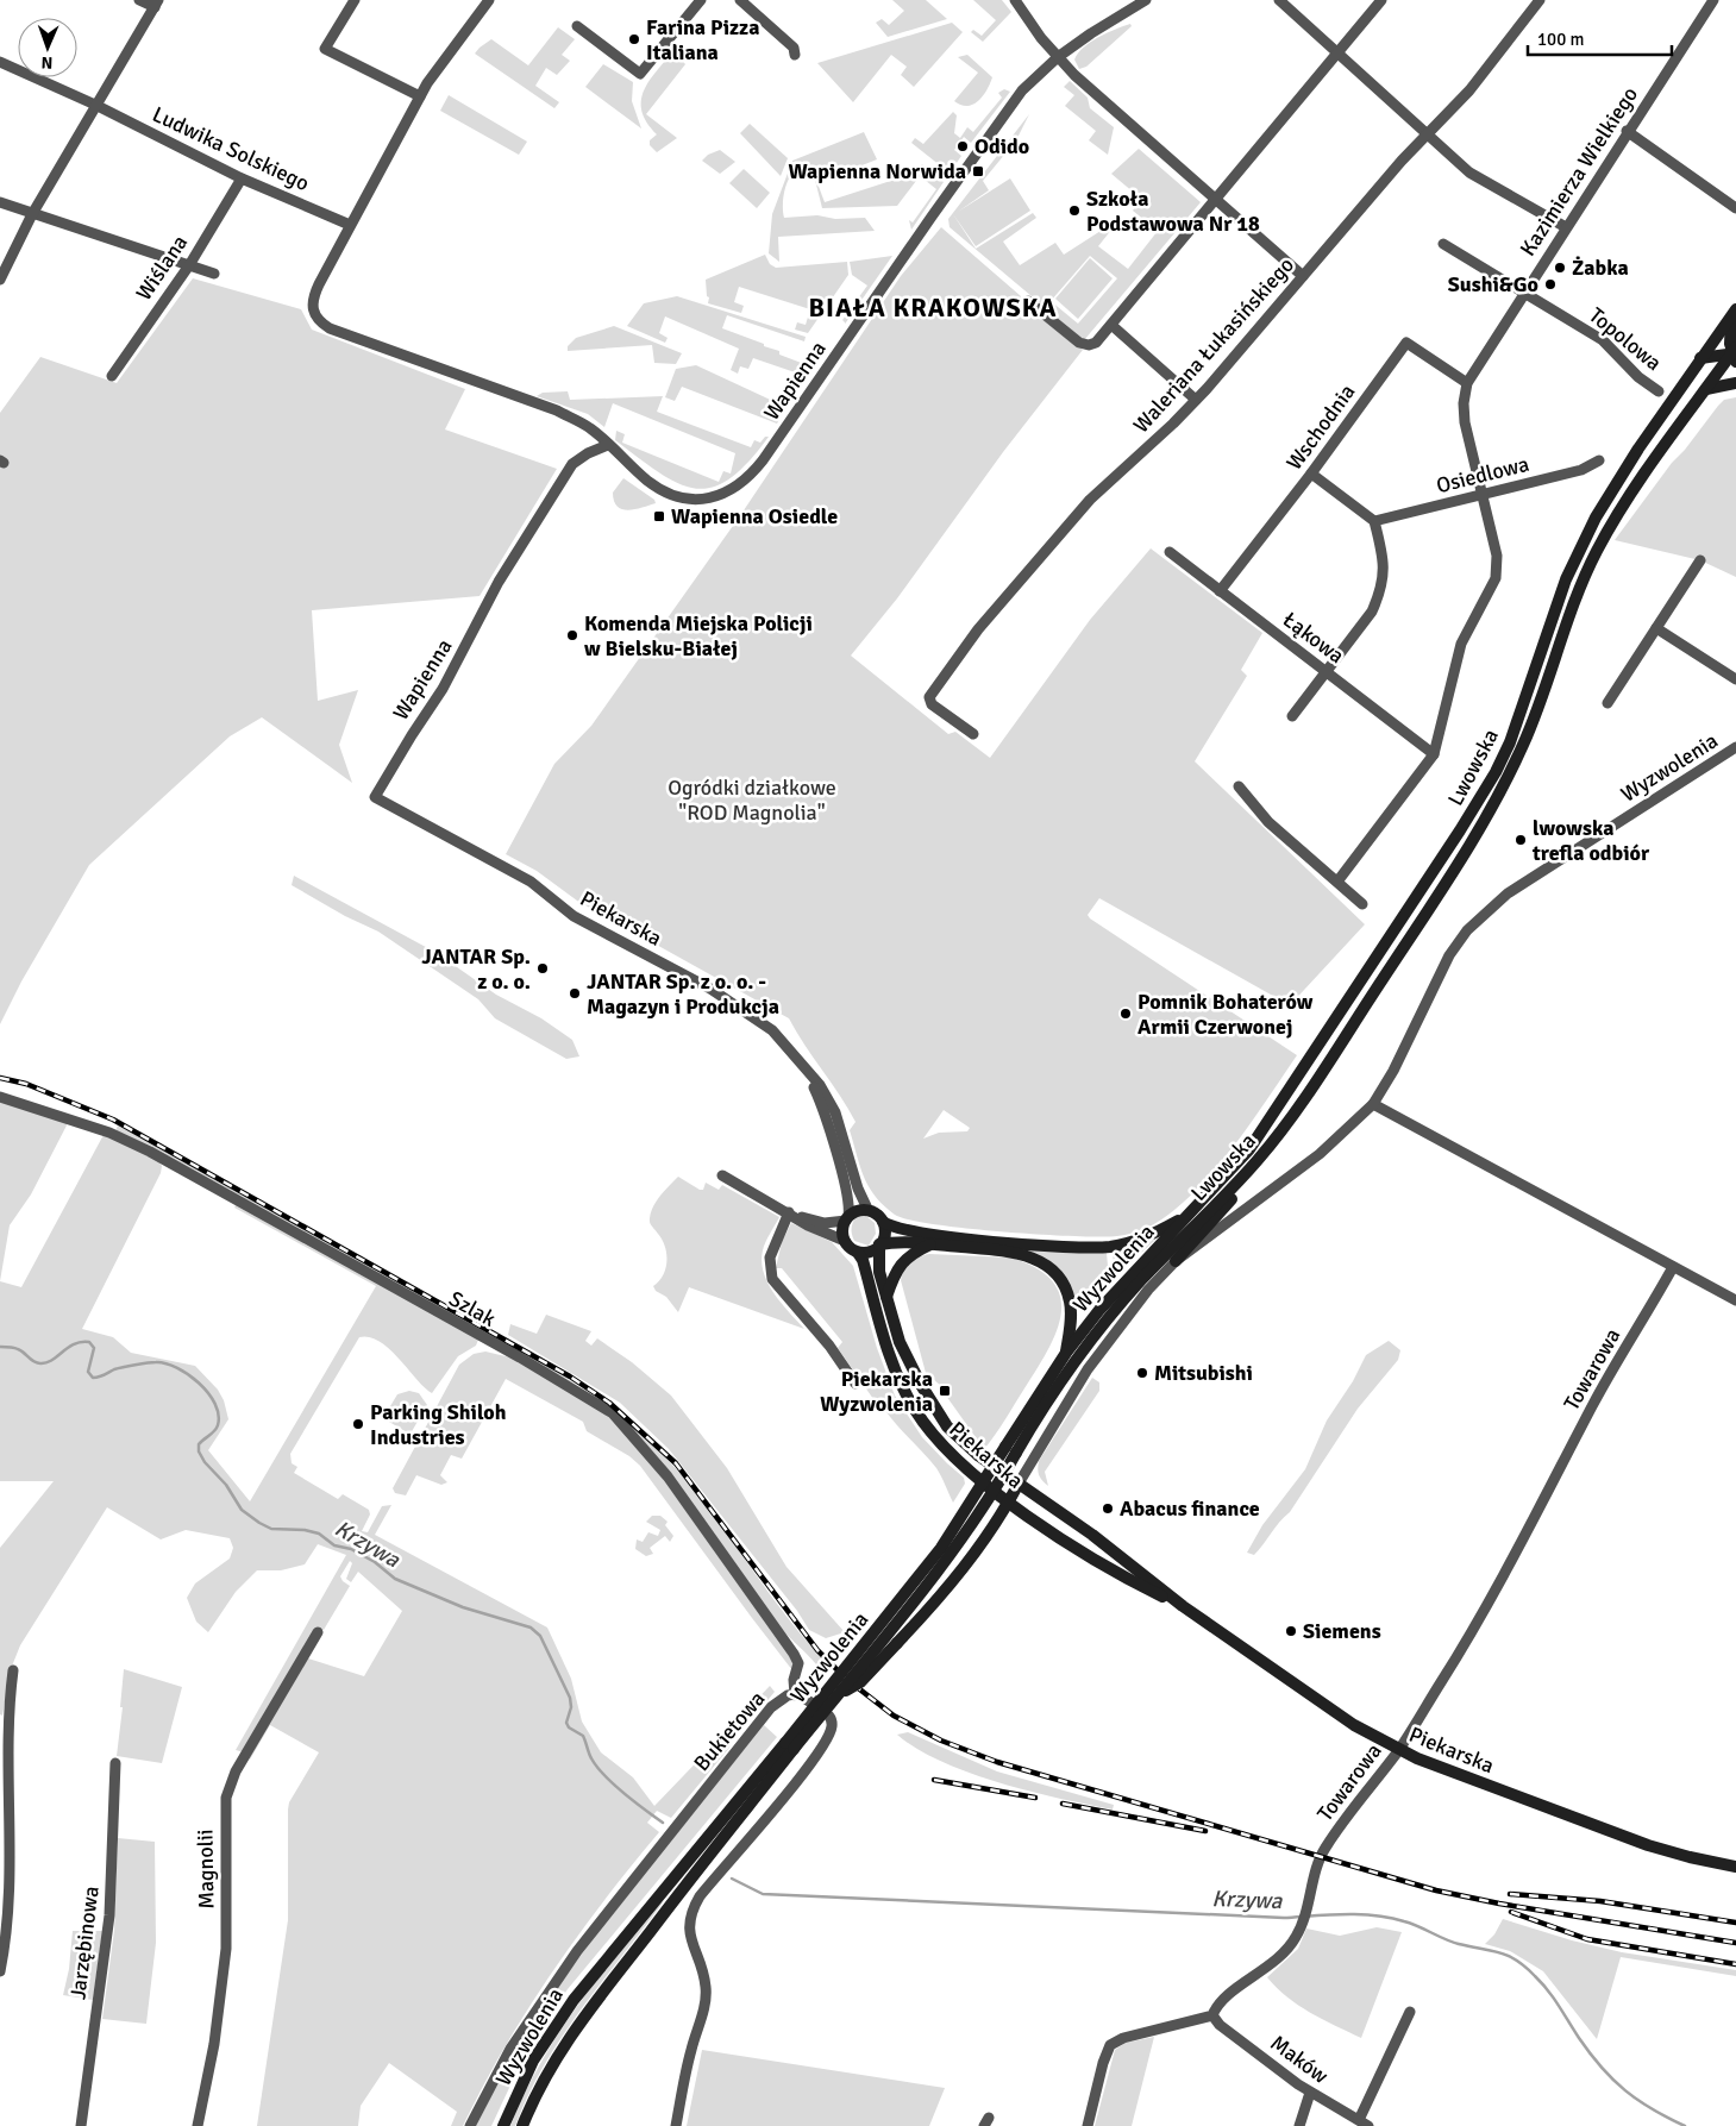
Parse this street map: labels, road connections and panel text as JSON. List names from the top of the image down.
{
  "streets": {
    "main road": ["Lwowska", "Wyzwolenia", "Piekarska"],
    "street": [
      "Ludwika Solskiego",
      "Kazimierza Wielkiego",
      "Wiślana",
      "Topolowa",
      "Waleriana Łukasińskiego",
      "Wapienna",
      "Wschodnia",
      "Osiedlowa",
      "Łąkowa",
      "Szlak",
      "Towarowa",
      "Bukietowa",
      "Magnolii",
      "Jarzębinowa",
      "Maków"
    ]
  },
  "crossings": [
    ["Ludwika Solskiego", "Wiślana"],
    ["Ludwika Solskiego", "Wapienna"],
    ["Kazimierza Wielkiego", "Topolowa"],
    ["Kazimierza Wielkiego", "Wschodnia"],
    ["Kazimierza Wielkiego", "Osiedlowa"],
    ["Kazimierza Wielkiego", "Łąkowa"],
    ["Wapienna", "Piekarska"],
    ["Wschodnia", "Łąkowa"],
    ["Lwowska", "Wyzwolenia"],
    ["Wyzwolenia", "Piekarska"],
    ["Piekarska", "Towarowa"],
    ["Szlak", "Bukietowa"],
    ["Towarowa", "Maków"]
  ],
  "districts": ["BIAŁA KRAKOWSKA"],
  "water": ["Krzywa"],
  "parks": ["Ogródki działkowe \"ROD Magnolia\""],
  "places": {
    "other": [
      "Farina Pizza Italiana",
      "Odido",
      "Szkoła Podstawowa Nr 18",
      "Żabka",
      "Sushi&Go",
      "Komenda Miejska Policji w Bielsku-Białej",
      "lwowska trefla odbiór",
      "JANTAR Sp. z o. o.",
      "JANTAR Sp. z o. o. - Magazyn i Produkcja",
      "Pomnik Bohaterów Armii Czerwonej",
      "Mitsubishi",
      "Parking Shiloh Industries",
      "Abacus finance",
      "Siemens"
    ],
    "transit": ["Wapienna Norwida", "Wapienna Osiedle", "Piekarska Wyzwolenia"]
  },
  "scale_bar": "100 m",
  "north": "bottom"
}
